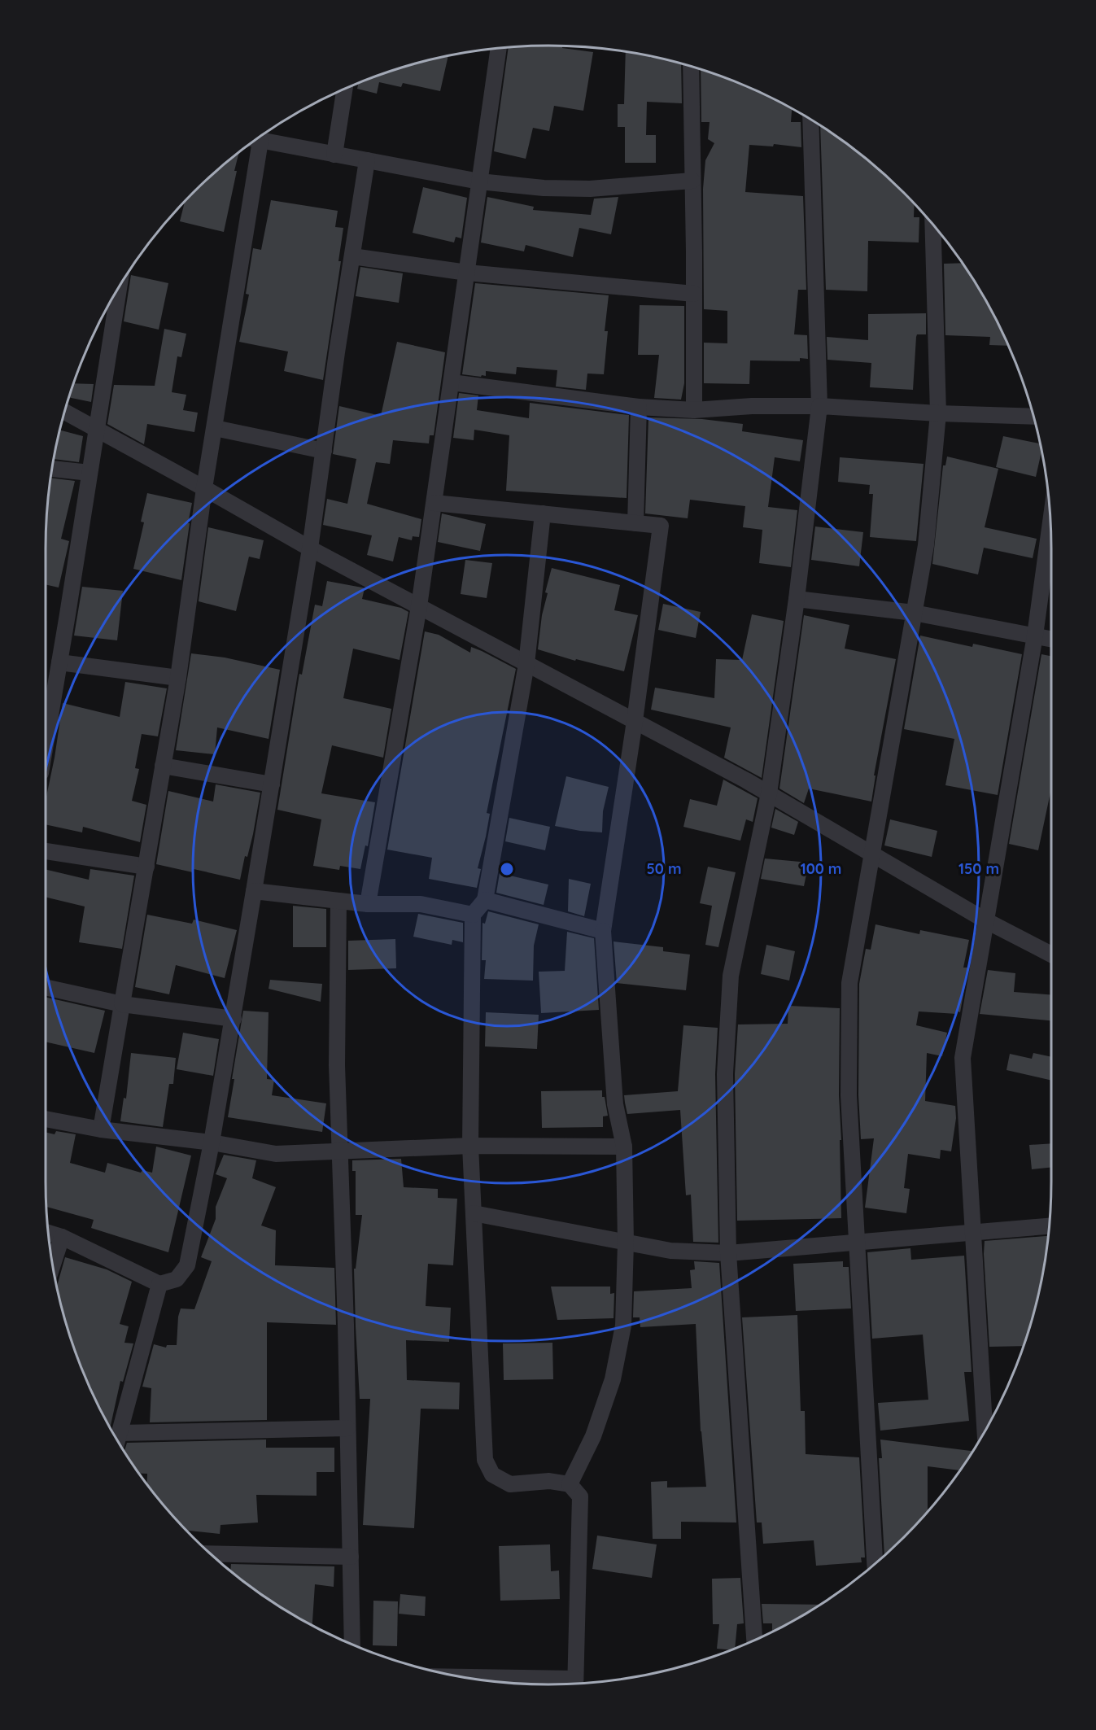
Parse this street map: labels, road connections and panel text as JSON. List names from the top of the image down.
{
  "rings": ["50 m", "100 m", "150 m"]
}
